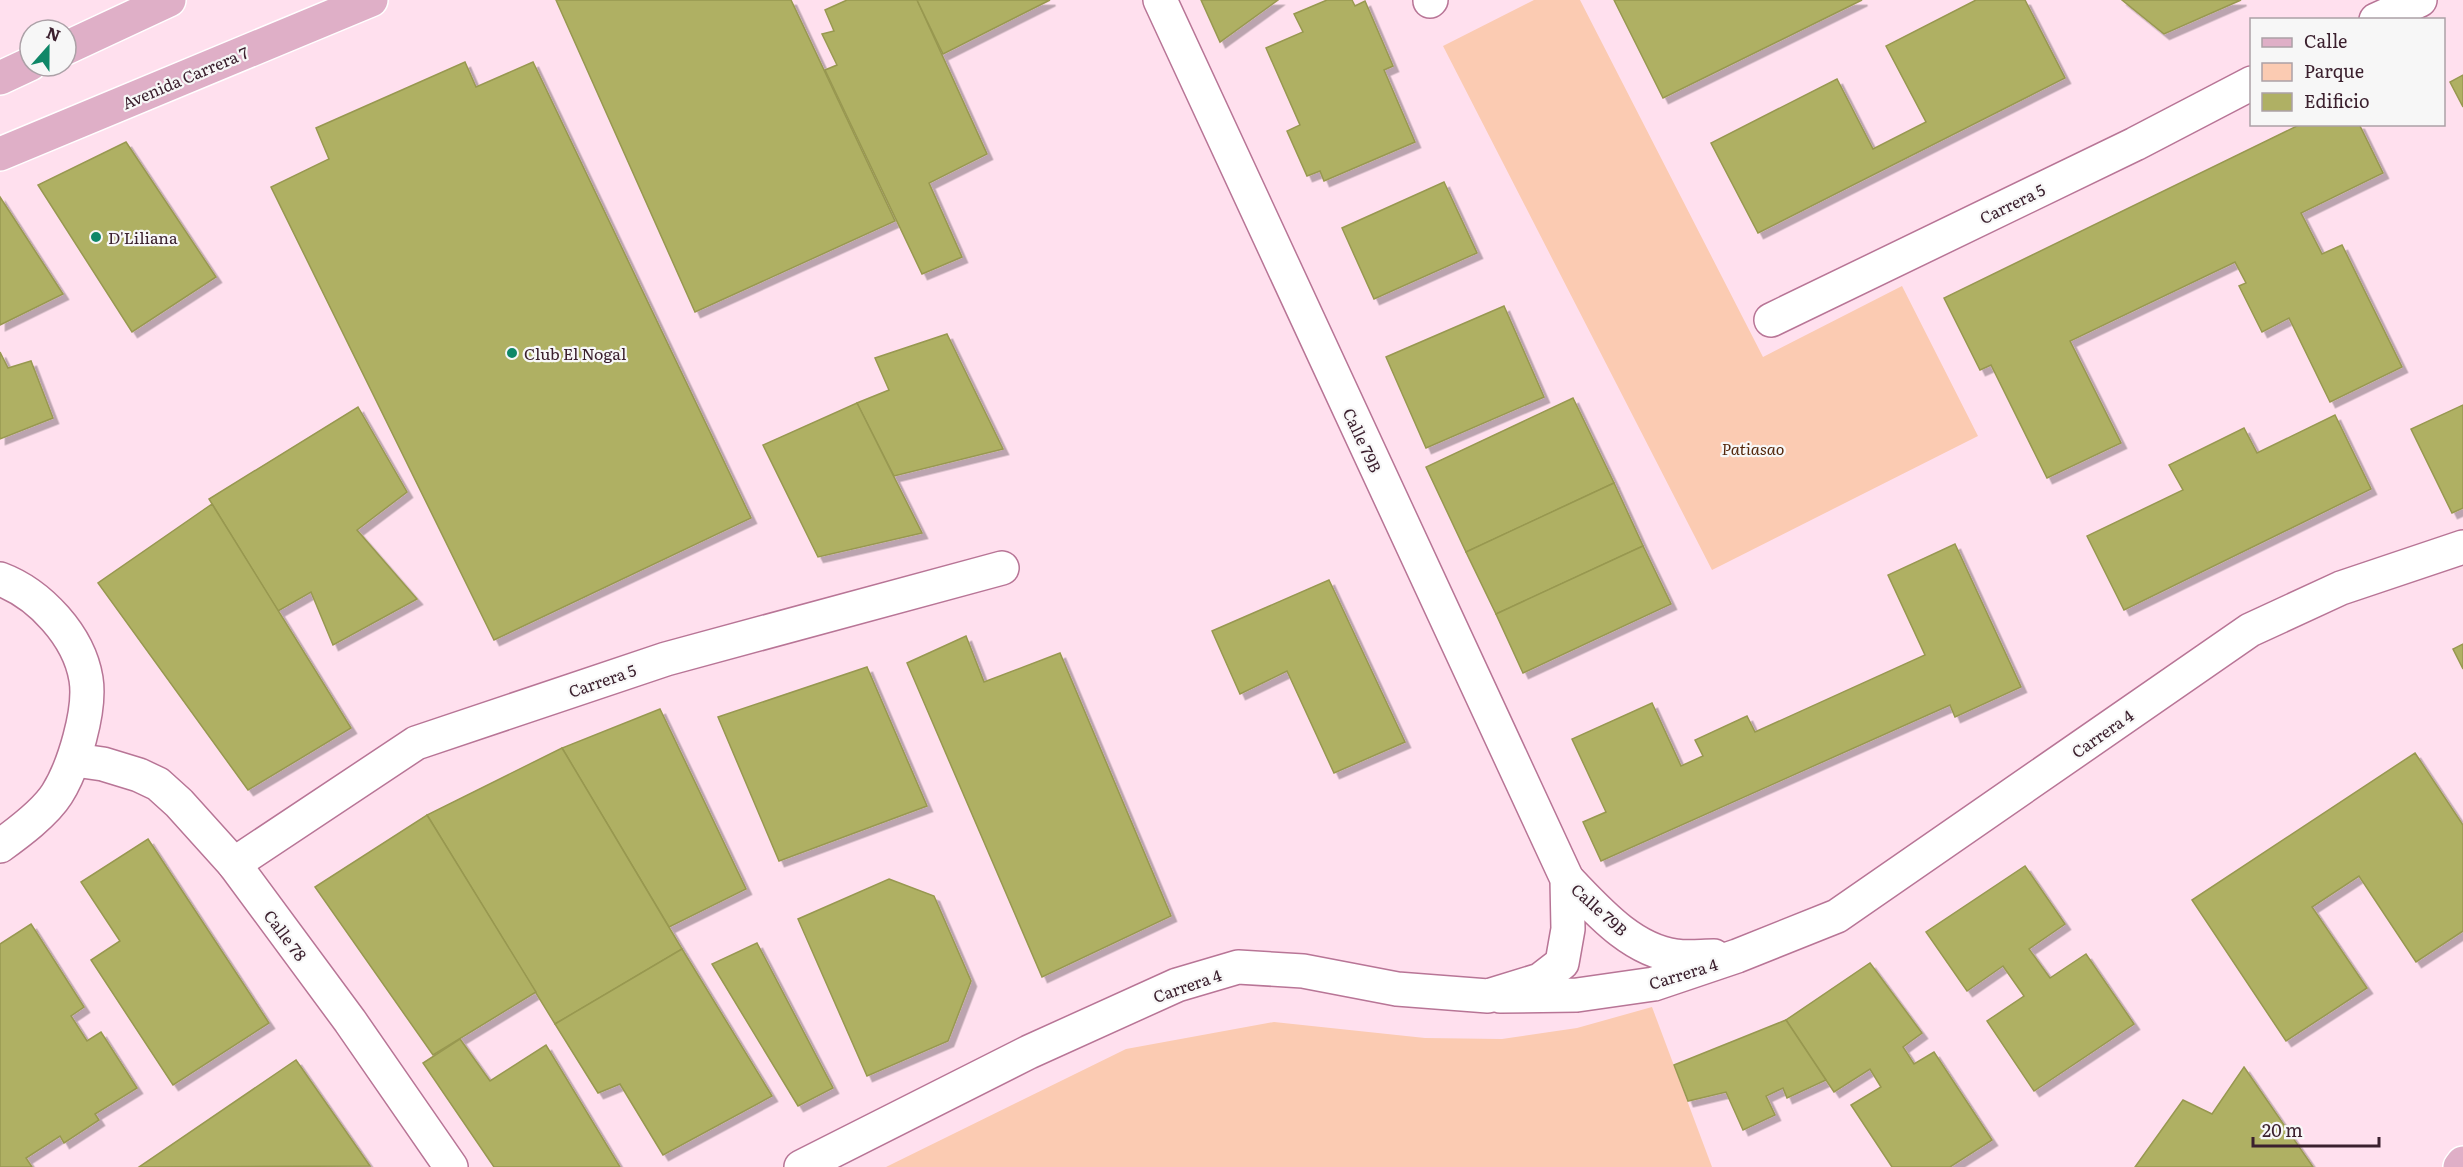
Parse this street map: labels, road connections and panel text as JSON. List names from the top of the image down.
{
  "streets": {
    "main road": ["Avenida Carrera 7"],
    "street": [
      "Carrera 5",
      "Calle 79B",
      "Carrera 4",
      "Calle 78"
    ]
  },
  "crossings": [
    ["Carrera 5", "Calle 78"],
    ["Calle 79B", "Carrera 4"]
  ],
  "parks": ["Patiasao"],
  "places": ["D'Liliana", "Club El Nogal"],
  "legend": ["Calle", "Parque", "Edificio"],
  "scale_bar": "20 m",
  "north": "top"
}
